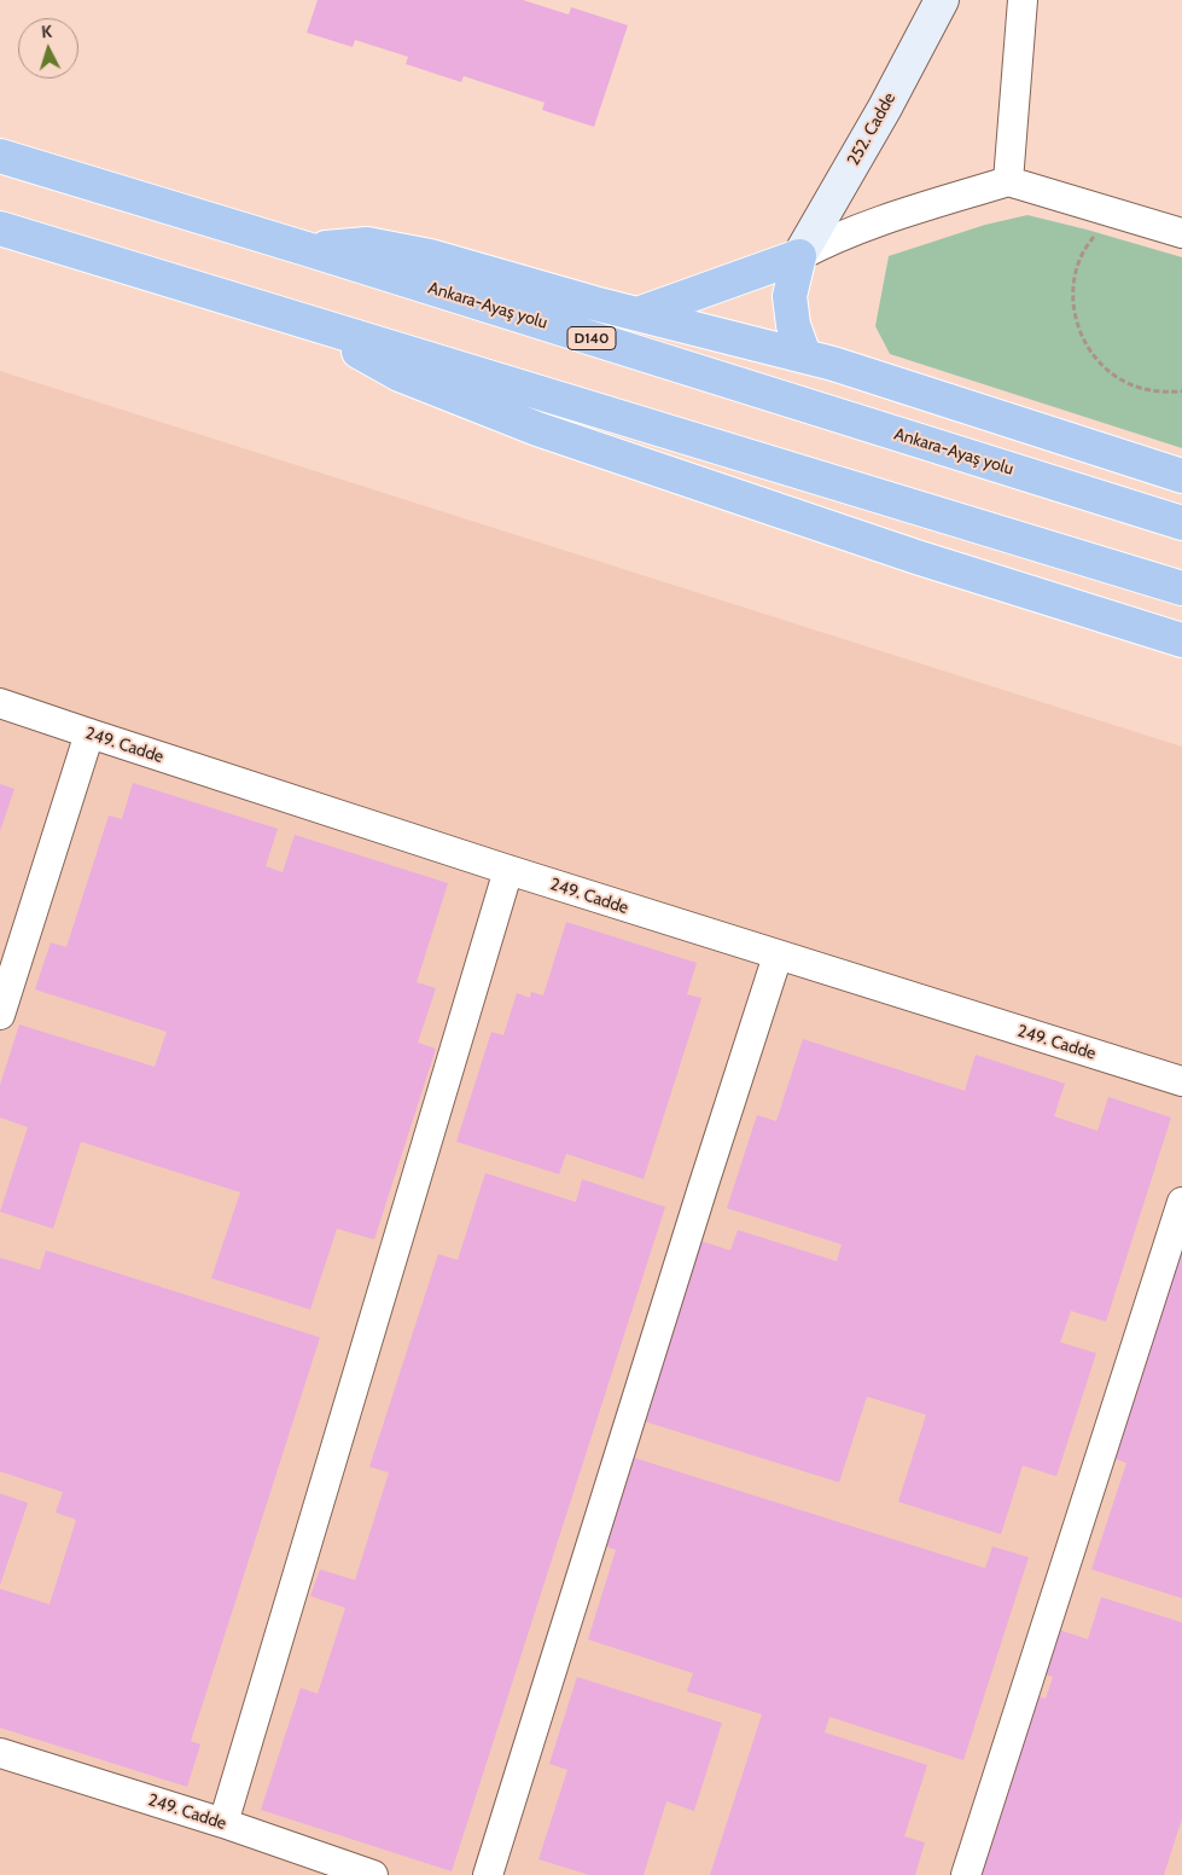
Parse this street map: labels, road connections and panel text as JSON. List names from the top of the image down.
{
  "streets": {
    "highway": ["Ankara-Ayaş yolu", "D140"],
    "main road": ["252. Cadde"],
    "street": ["249. Cadde"]
  },
  "north": "top"
}
